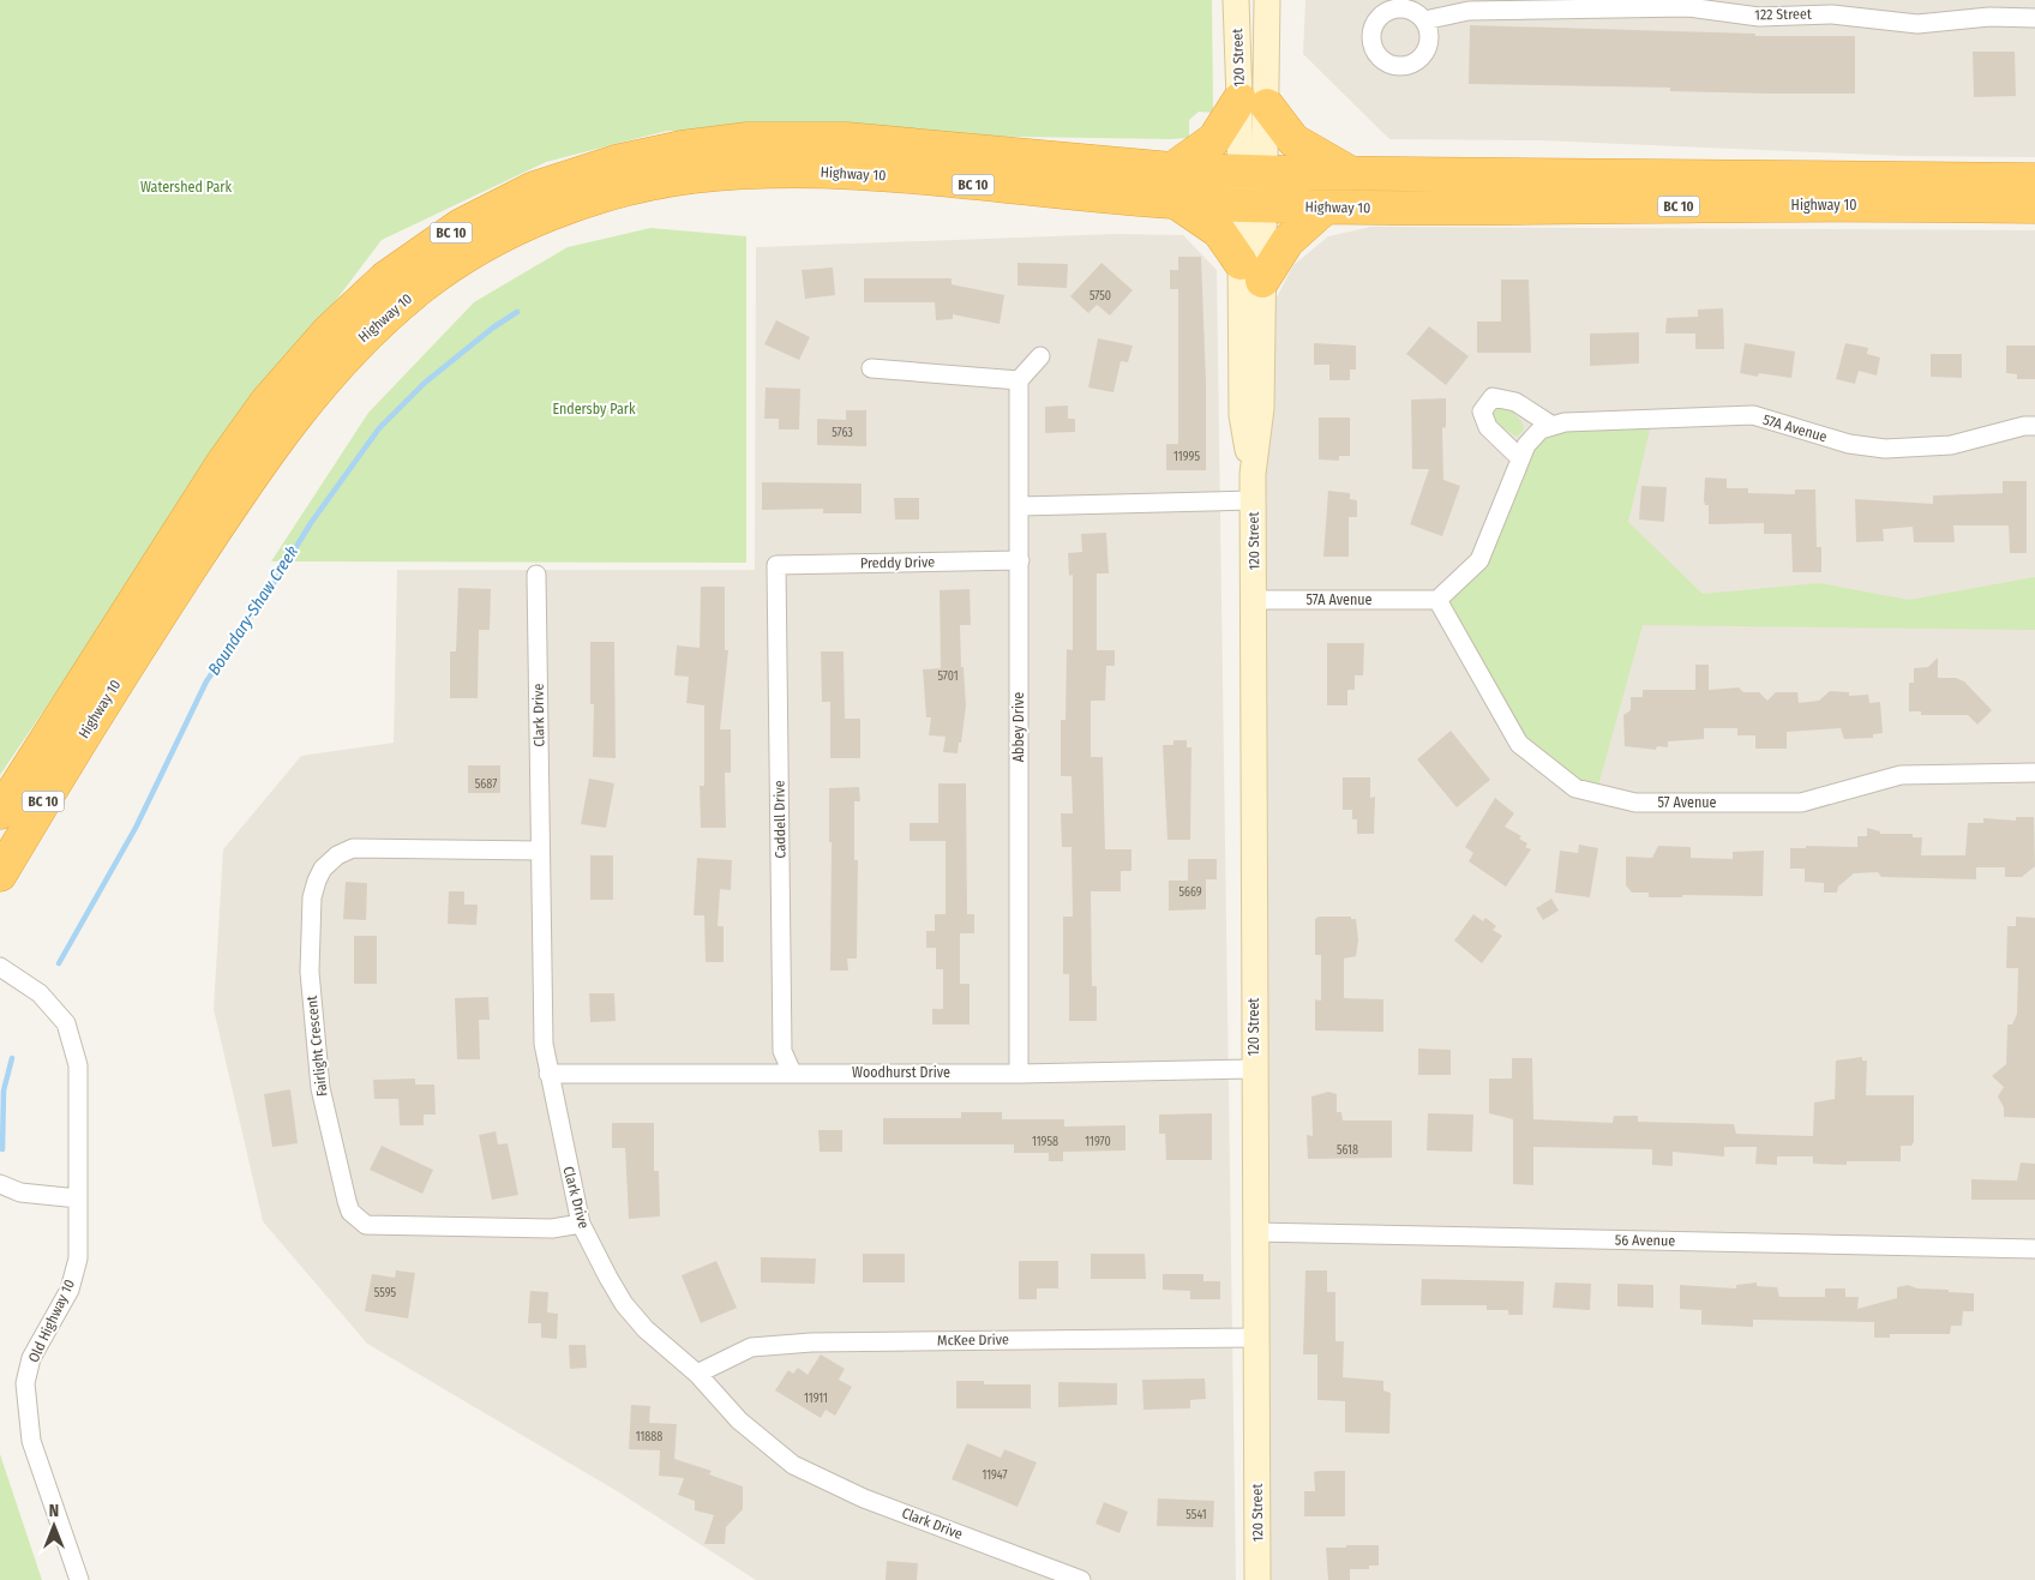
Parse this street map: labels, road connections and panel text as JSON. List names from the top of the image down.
{
  "streets": {
    "highway": ["Highway 10", "BC 10"],
    "street": [
      "122 Street",
      "120 Street",
      "57A Avenue",
      "Preddy Drive",
      "Clark Drive",
      "Abbey Drive",
      "57 Avenue",
      "Caddell Drive",
      "Fairlight Crescent",
      "Woodhurst Drive",
      "56 Avenue",
      "Old Highway 10",
      "McKee Drive"
    ]
  },
  "crossings": [
    ["120 Street", "Highway 10"],
    ["120 Street", "57A Avenue"],
    ["120 Street", "Woodhurst Drive"],
    ["120 Street", "56 Avenue"],
    ["120 Street", "McKee Drive"],
    ["57A Avenue", "57 Avenue"],
    ["Preddy Drive", "Abbey Drive"],
    ["Preddy Drive", "Caddell Drive"],
    ["Clark Drive", "Fairlight Crescent"],
    ["Clark Drive", "Woodhurst Drive"],
    ["Clark Drive", "McKee Drive"],
    ["Abbey Drive", "Woodhurst Drive"],
    ["Caddell Drive", "Woodhurst Drive"]
  ],
  "water": ["Boundary-Shaw Creek"],
  "parks": ["Watershed Park", "Endersby Park"],
  "house_numbers": [
    "5750",
    "5763",
    "11995",
    "5701",
    "5687",
    "5669",
    "11958",
    "11970",
    "5618",
    "5595",
    "11911",
    "11888",
    "11947",
    "5541"
  ],
  "north": "top"
}
